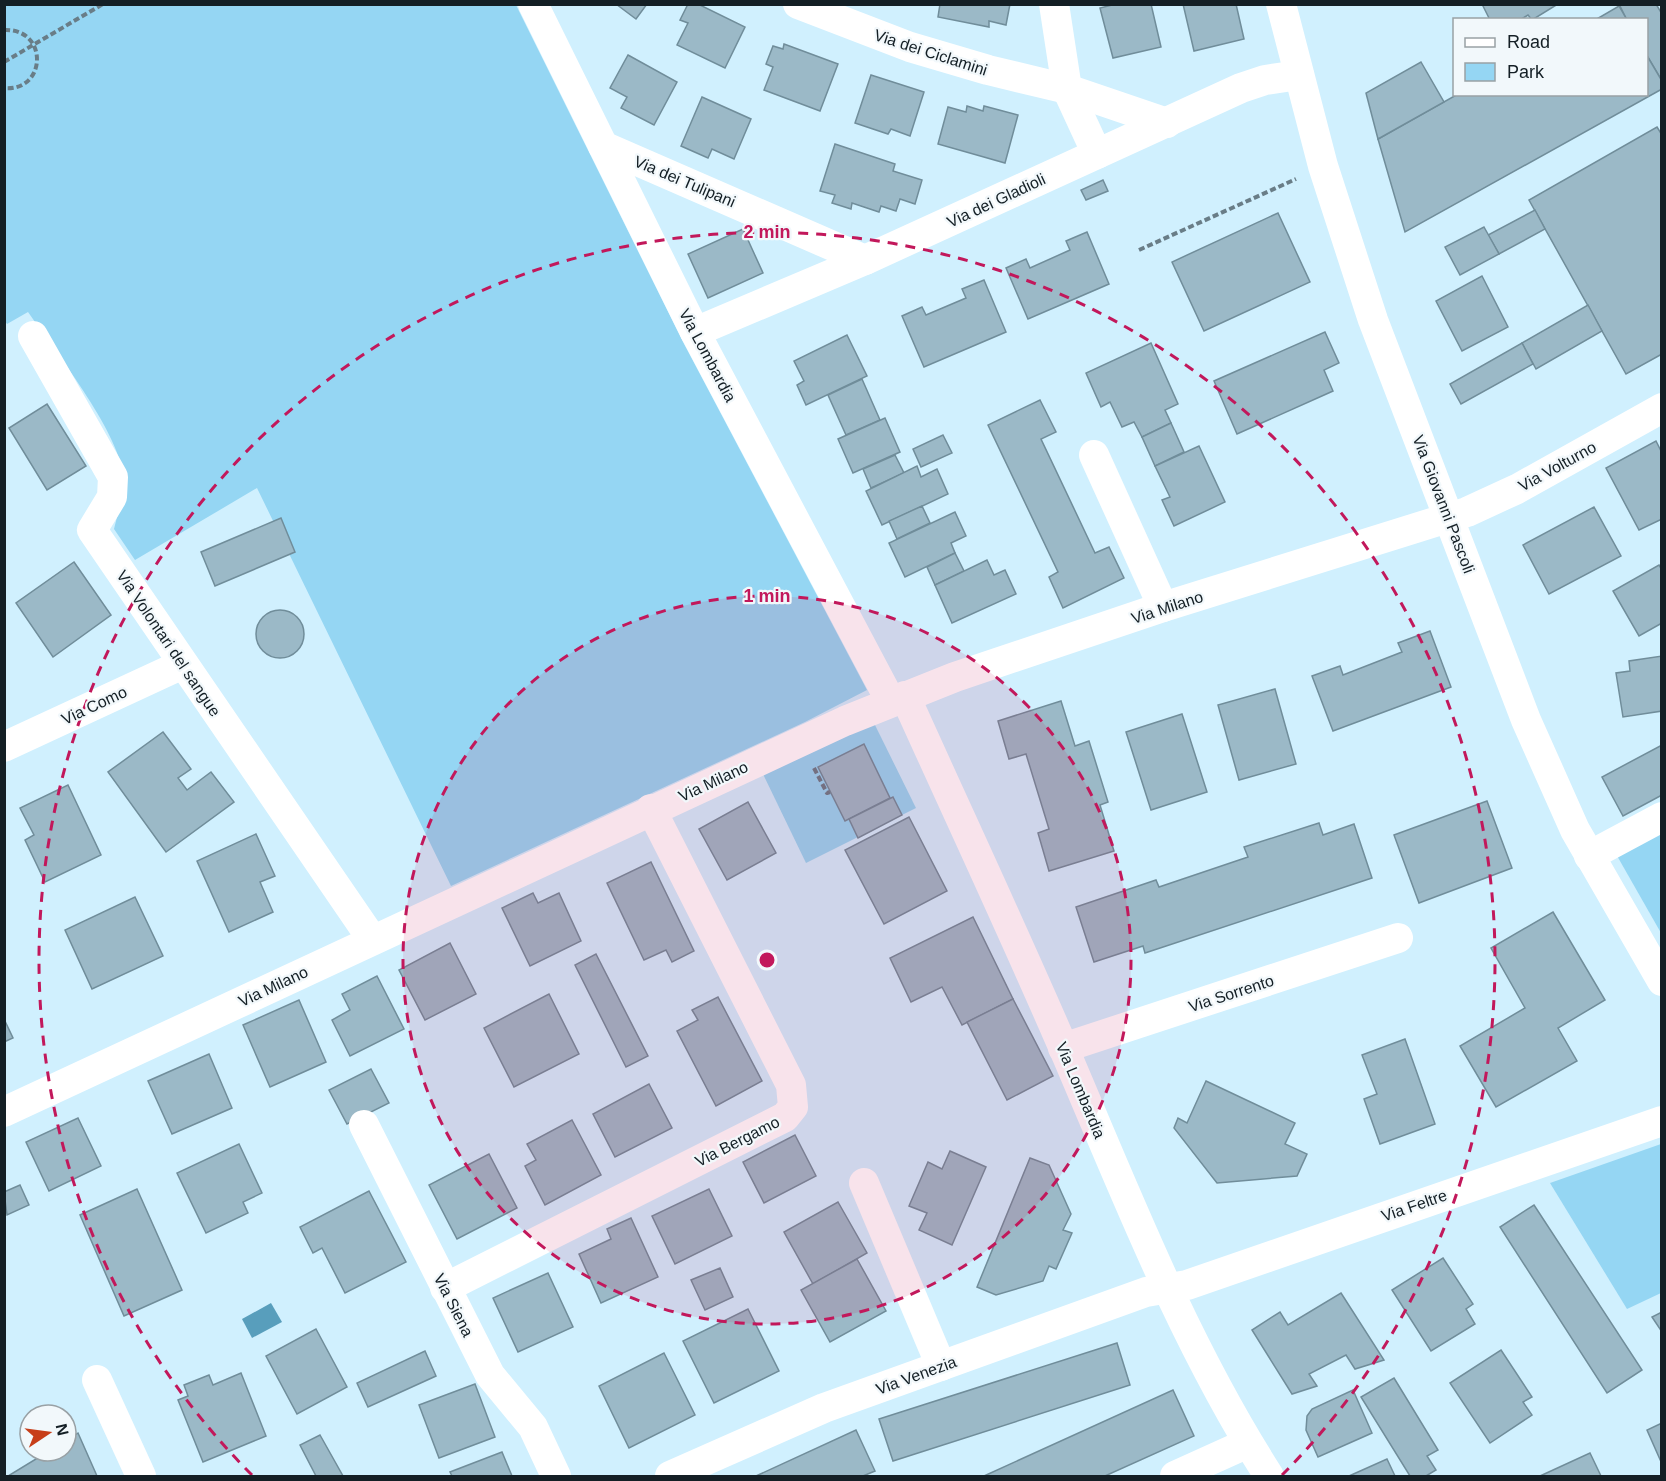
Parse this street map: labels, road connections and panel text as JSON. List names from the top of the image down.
{
  "streets": {
    "street": [
      "Via dei Ciclamini",
      "Via dei Tulipani",
      "Via dei Gladioli",
      "Via Lombardia",
      "Via Volturno",
      "Via Giovanni Pascoli",
      "Via Milano",
      "Via Volontari del sangue",
      "Via Como",
      "Via Sorrento",
      "Via Bergamo",
      "Via Feltre",
      "Via Siena",
      "Via Venezia"
    ]
  },
  "crossings": [
    ["Via dei Ciclamini", "Via dei Gladioli"],
    ["Via dei Tulipani", "Via dei Gladioli"],
    ["Via dei Tulipani", "Via Lombardia"],
    ["Via dei Gladioli", "Via Lombardia"],
    ["Via dei Gladioli", "Via Giovanni Pascoli"],
    ["Via Lombardia", "Via Milano"],
    ["Via Lombardia", "Via Sorrento"],
    ["Via Lombardia", "Via Feltre"],
    ["Via Lombardia", "Via Venezia"],
    ["Via Volturno", "Via Giovanni Pascoli"],
    ["Via Volturno", "Via Milano"],
    ["Via Giovanni Pascoli", "Via Milano"],
    ["Via Milano", "Via Volontari del sangue"],
    ["Via Milano", "Via Bergamo"],
    ["Via Volontari del sangue", "Via Como"],
    ["Via Bergamo", "Via Siena"],
    ["Via Feltre", "Via Venezia"]
  ],
  "legend": ["Road", "Park"],
  "north": "right",
  "rings": ["2 min", "1 min"]
}
